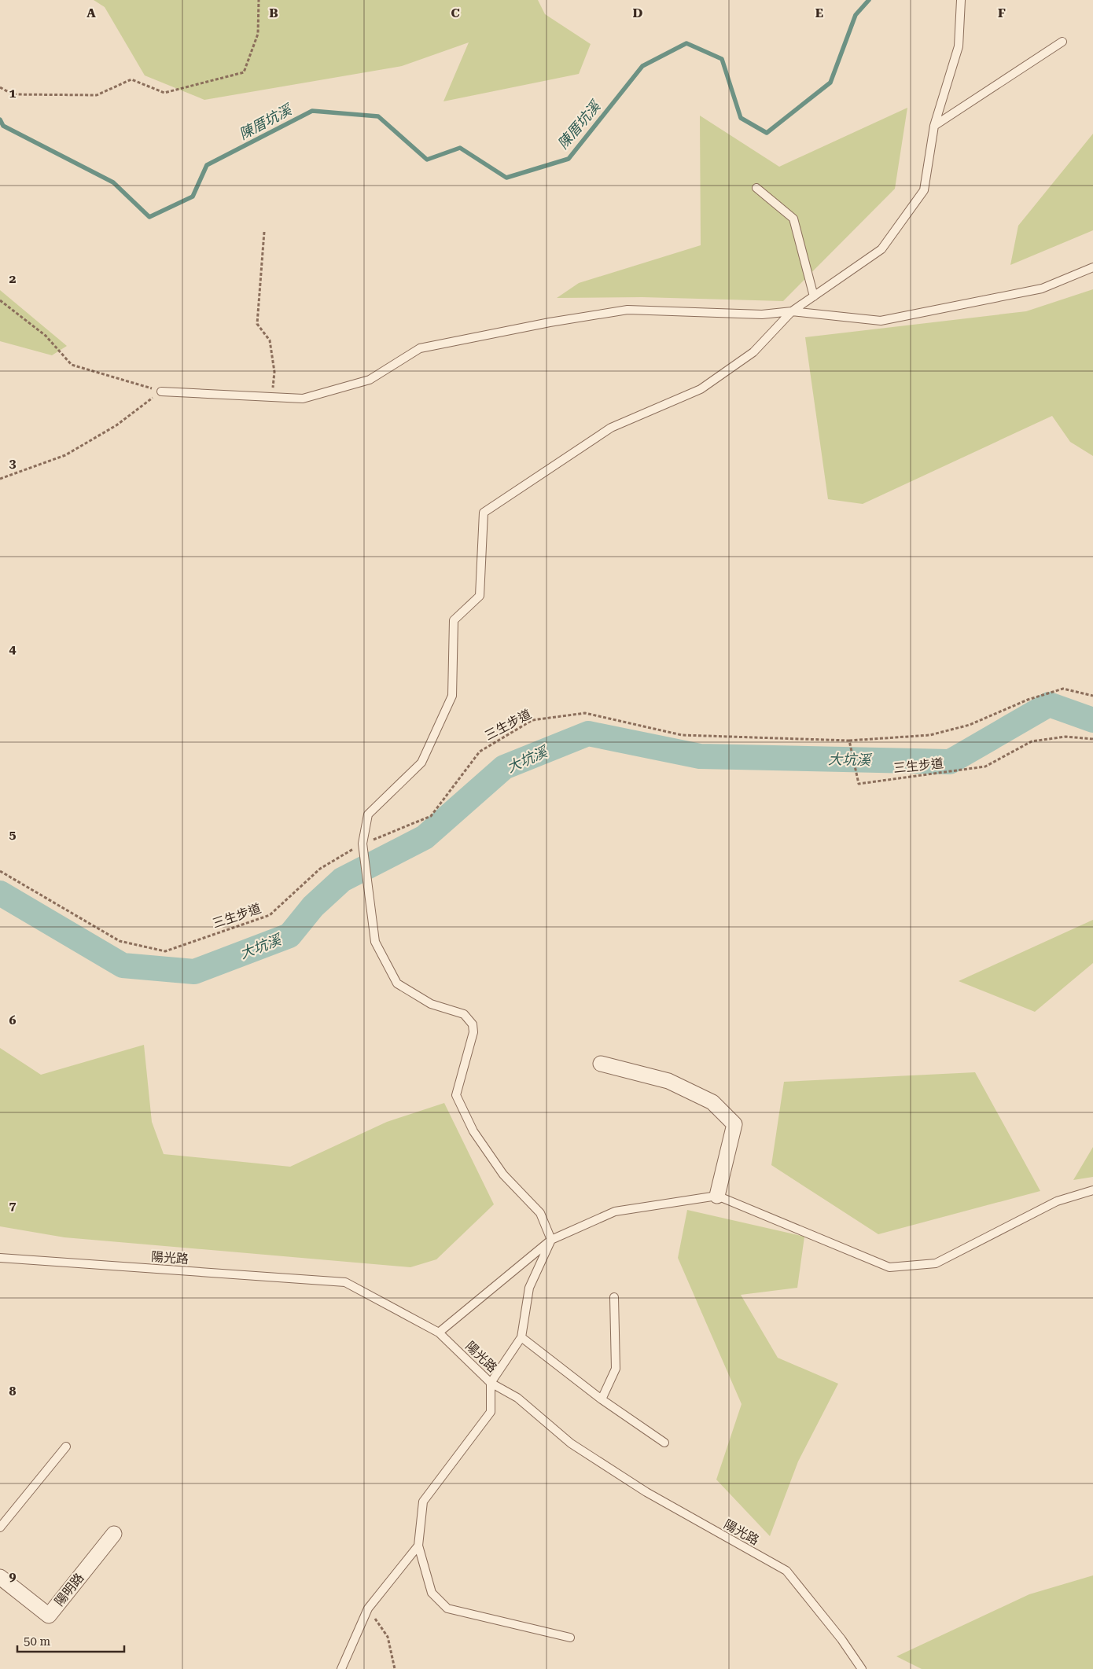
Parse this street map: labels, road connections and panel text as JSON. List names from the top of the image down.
{
  "streets": {
    "street": ["陽明路"],
    "lane": ["陽光路"],
    "path": ["三生步道"]
  },
  "water": ["陳厝坑溪", "大坑溪"],
  "scale_bar": "50 m",
  "grid": {
    "columns": [
      "A",
      "B",
      "C",
      "D",
      "E",
      "F"
    ],
    "rows": [
      "1",
      "2",
      "3",
      "4",
      "5",
      "6",
      "7",
      "8",
      "9"
    ]
  }
}
